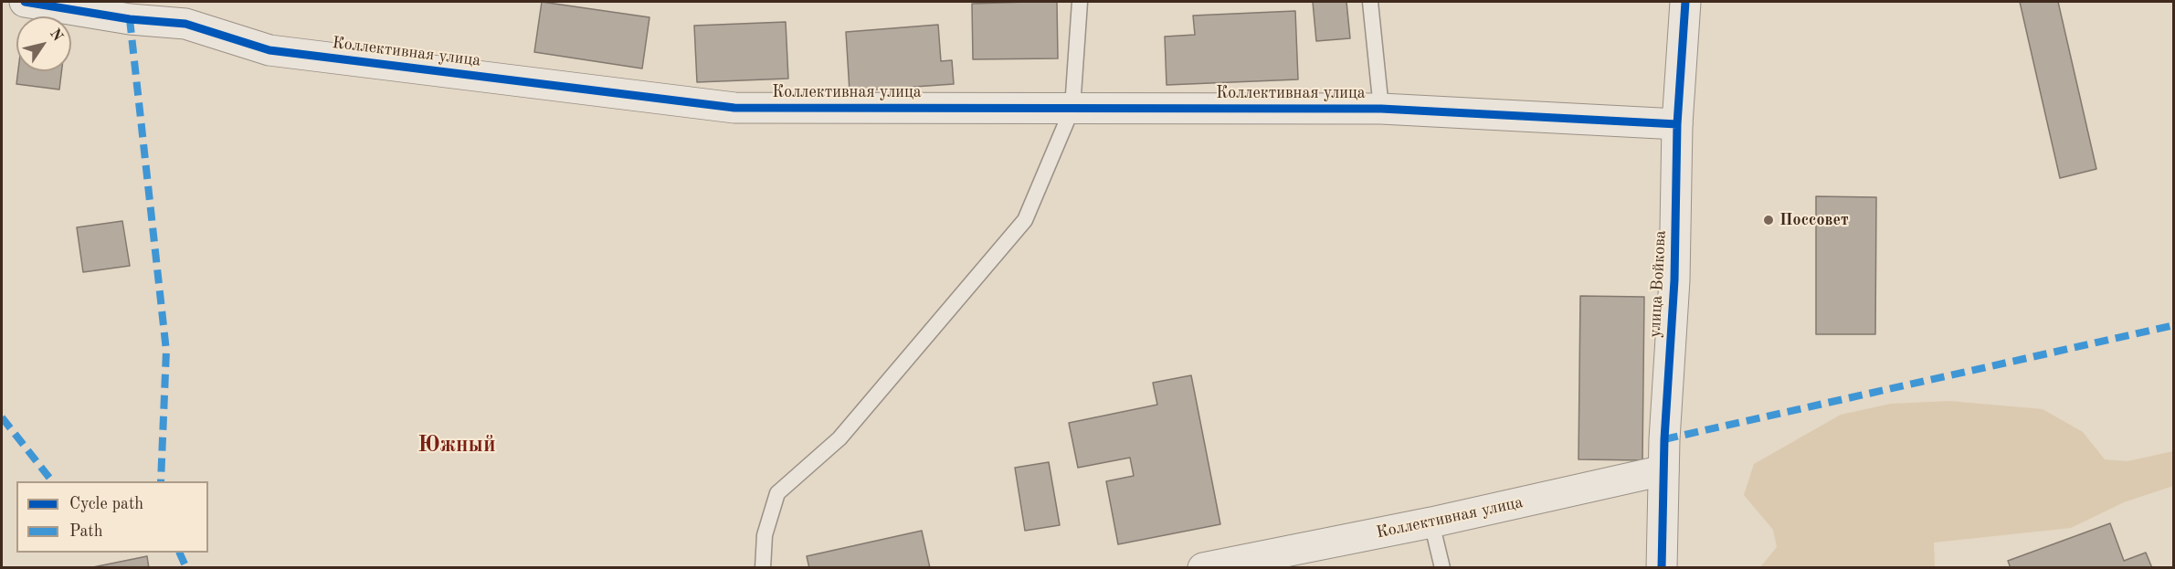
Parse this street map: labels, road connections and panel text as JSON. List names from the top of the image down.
{
  "streets": {
    "street": ["Коллективная улица", "улица Войкова"]
  },
  "crossings": [
    ["Коллективная улица", "улица Войкова"]
  ],
  "districts": ["Южный"],
  "places": ["Поссовет"],
  "legend": ["Cycle path", "Path"],
  "north": "top right"
}
